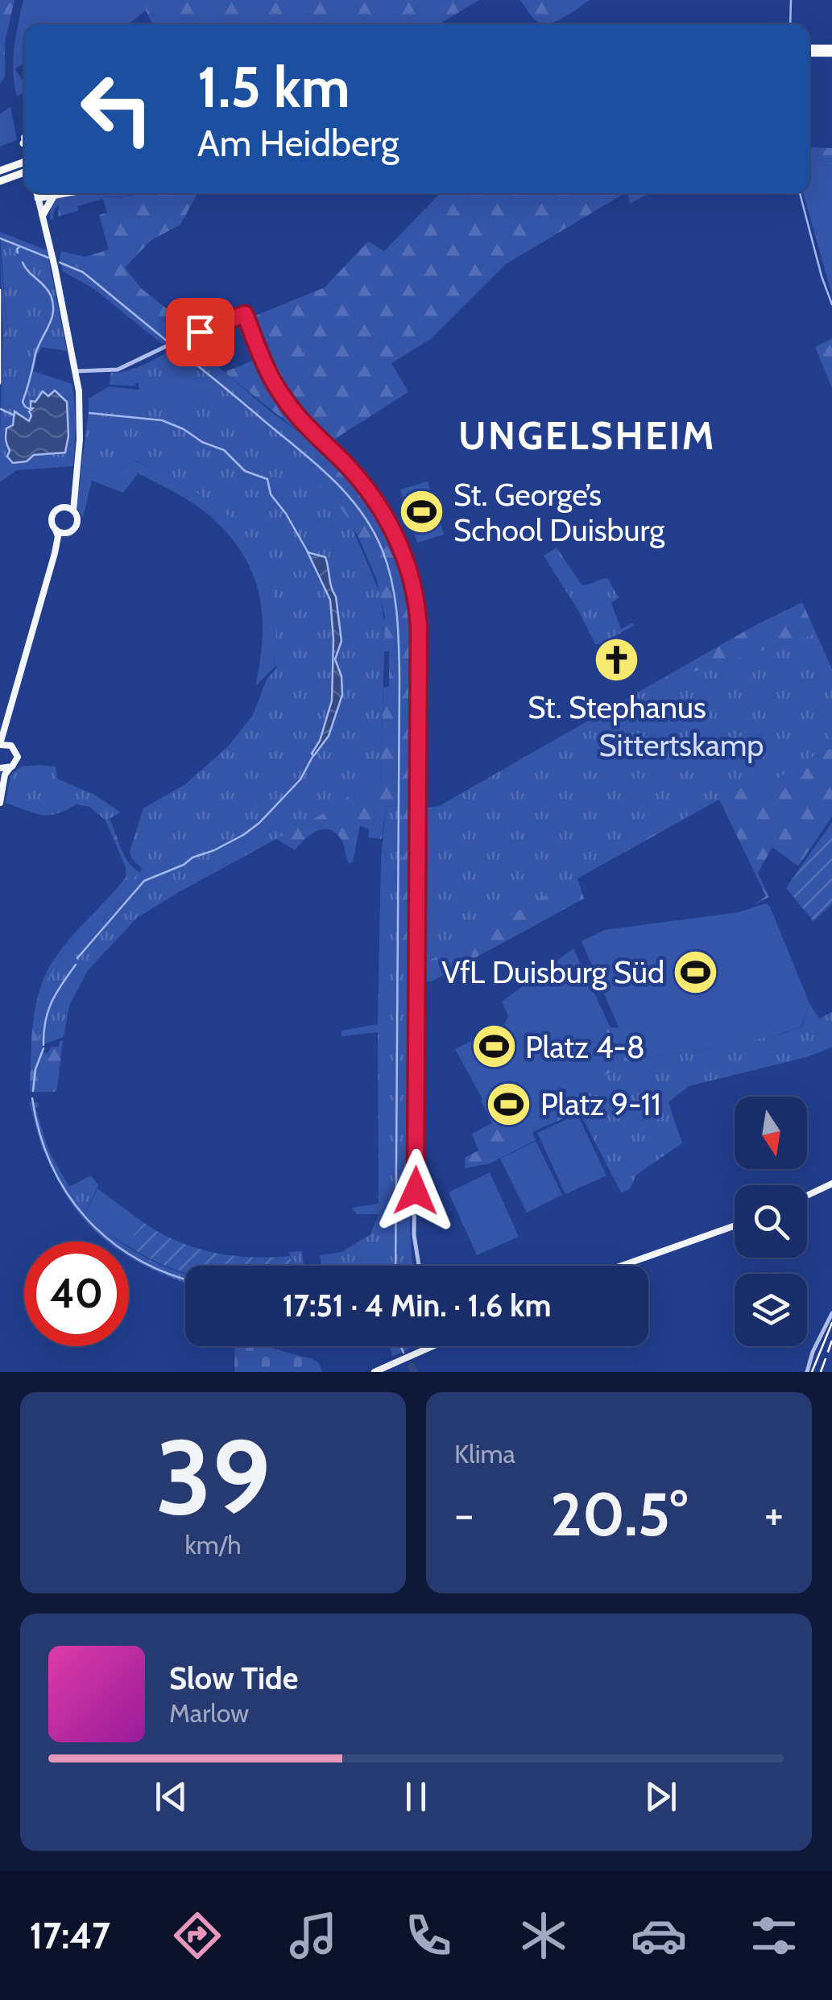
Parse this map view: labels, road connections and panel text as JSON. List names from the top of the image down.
{
  "districts": ["UNGELSHEIM"],
  "parks": ["Sittertskamp"],
  "places": {
    "sports": [
      "St. George’s School Duisburg",
      "VfL Duisburg Süd",
      "Platz 4-8",
      "Platz 9-11"
    ],
    "church": ["St. Stephanus"]
  },
  "north": "bottom",
  "page": {
    "turn": ["1.5 km", "Am Heidberg"],
    "limit": "40",
    "trip": "17:51 · 4 Min. · 1.6 km",
    "tile": [
      ["39", "km/h"],
      "Klima"
    ],
    "heat": ["−", "20.5°", "+"],
    "song": ["Slow Tide", "Marlow"],
    "tabs": "17:47"
  }
}
